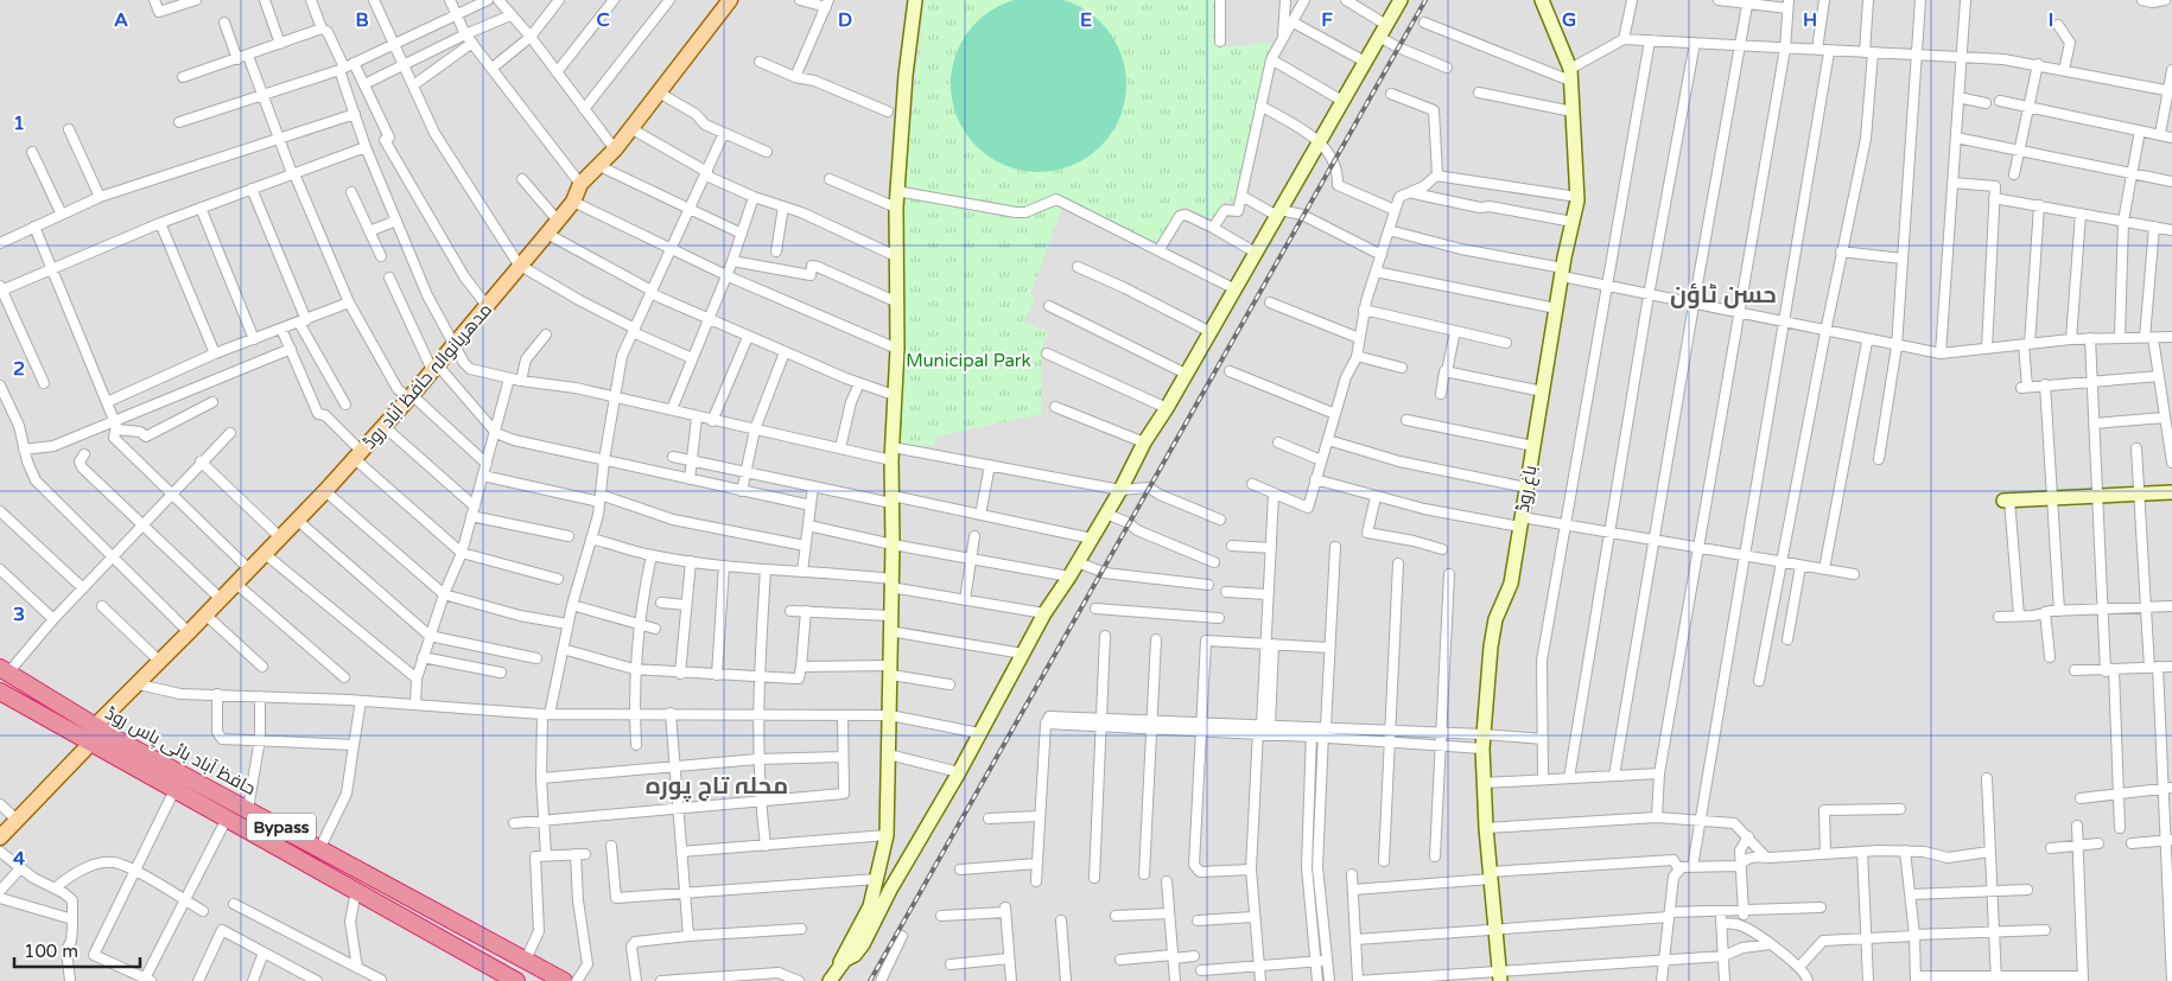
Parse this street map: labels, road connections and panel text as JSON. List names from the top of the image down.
{
  "streets": {
    "highway": ["حافظ آباد بائی پاس روڈ", "Bypass"],
    "main road": ["مدھریانوالہ حافظ آباد روڈ"],
    "street": ["باغ روڈ"]
  },
  "crossings": [
    ["مدھریانوالہ حافظ آباد روڈ", "حافظ آباد بائی پاس روڈ"]
  ],
  "districts": ["حسن ٹاؤن", "محلہ تاج پورہ"],
  "parks": ["Municipal Park"],
  "scale_bar": "100 m",
  "grid": {
    "columns": [
      "A",
      "B",
      "C",
      "D",
      "E",
      "F",
      "G",
      "H",
      "I"
    ],
    "rows": [
      "1",
      "2",
      "3",
      "4"
    ]
  }
}
